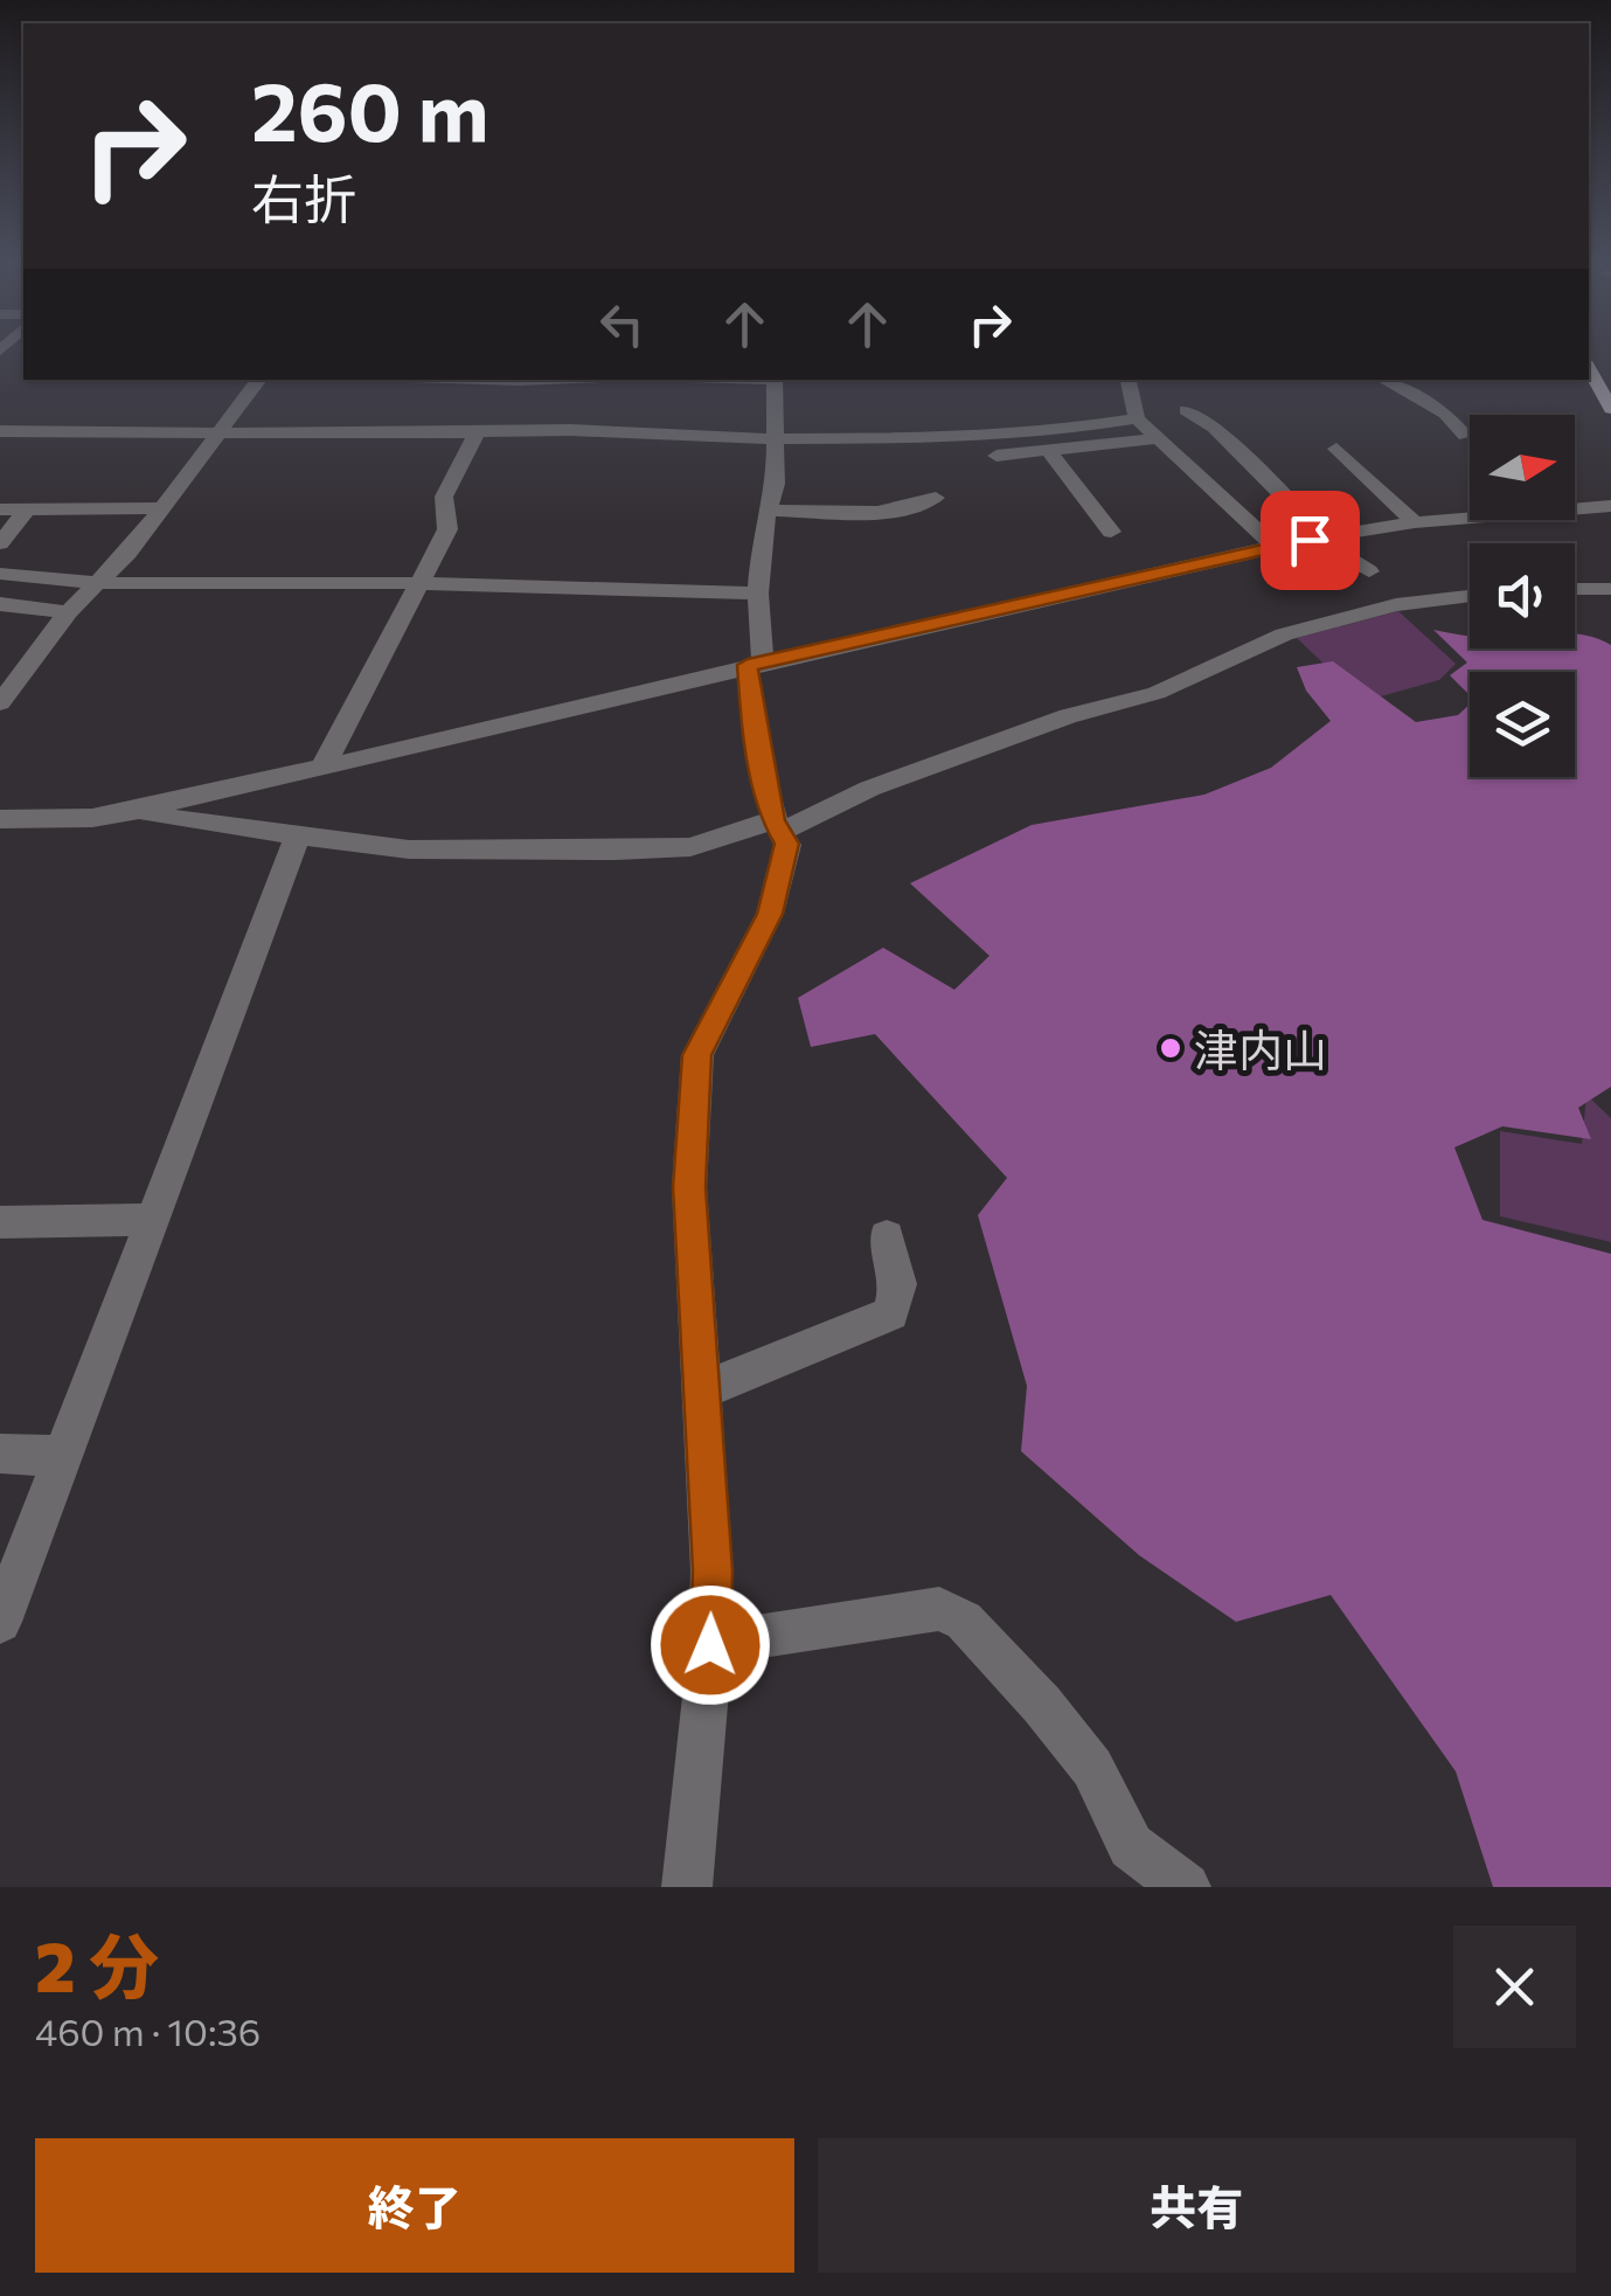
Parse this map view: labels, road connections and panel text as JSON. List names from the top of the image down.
{
  "places": ["津内山"],
  "north": "right",
  "page": {
    "turn": ["260 m", "右折"],
    "heading": ["2 分", "460 m · 10:36"],
    "buttons": ["終了", "共有"]
  }
}
